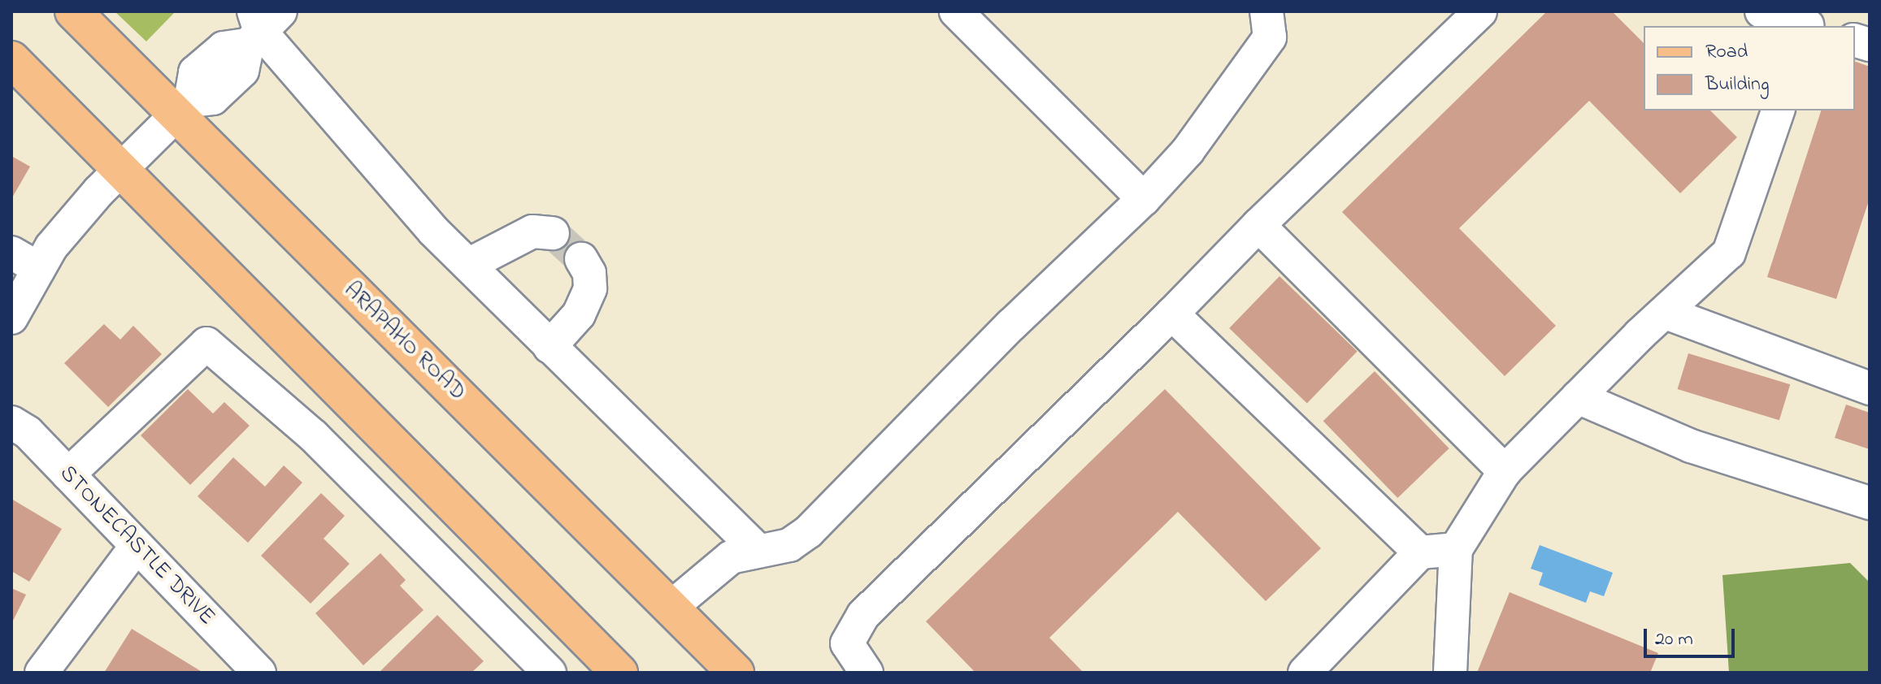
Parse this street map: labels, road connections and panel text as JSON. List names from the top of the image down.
{
  "streets": {
    "main road": ["ARAPAHO ROAD"],
    "street": ["STONECASTLE DRIVE"]
  },
  "legend": ["Road", "Building"],
  "scale_bar": "20 m"
}
